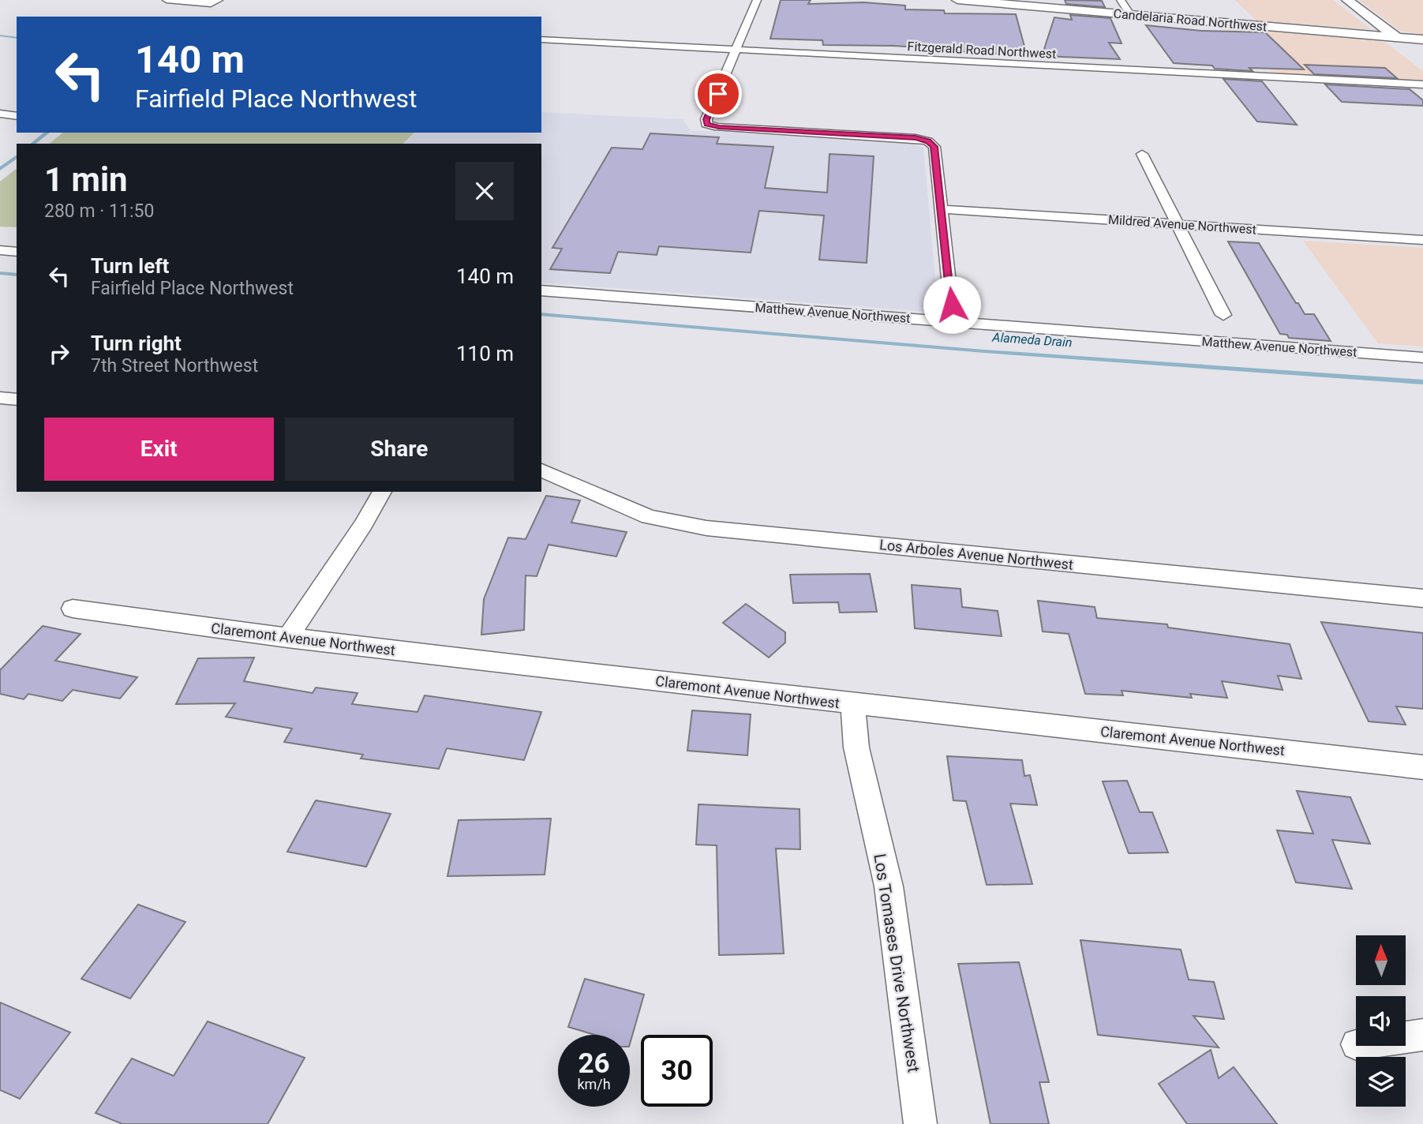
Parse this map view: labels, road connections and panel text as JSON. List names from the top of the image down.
{
  "streets": {
    "main road": ["Candelaria Road Northwest"],
    "street": [
      "Fitzgerald Road Northwest",
      "Mildred Avenue Northwest",
      "Matthew Avenue Northwest",
      "Los Arboles Avenue Northwest",
      "Claremont Avenue Northwest",
      "Los Tomases Drive Northwest"
    ]
  },
  "crossings": [
    ["Claremont Avenue Northwest", "Los Tomases Drive Northwest"]
  ],
  "water": ["Alameda Drain"],
  "north": "top",
  "page": {
    "turn": ["140 m", "Fairfield Place Northwest"],
    "heading": ["1 min", "280 m · 11:50"],
    "list": [
      {
        "name": "Turn left",
        "note": "Fairfield Place Northwest",
        "value": "140 m"
      },
      {
        "name": "Turn right",
        "note": "7th Street Northwest",
        "value": "110 m"
      }
    ],
    "buttons": ["Exit", "Share"],
    "speed": "26 km/h",
    "limit": "30"
  }
}
